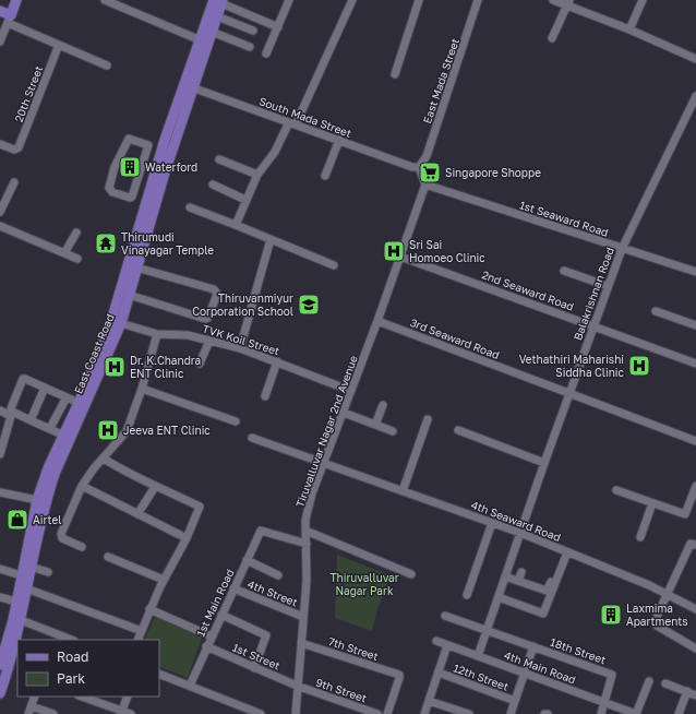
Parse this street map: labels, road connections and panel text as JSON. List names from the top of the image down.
{
  "streets": {
    "main road": ["East Coast Road"],
    "street": [
      "East Mada Street",
      "20th Street",
      "South Mada Street",
      "1st Seaward Road",
      "2nd Seaward Road",
      "Balakrishnan Road",
      "3rd Seaward Road",
      "TVK Koil Street",
      "Tiruvalluvar Nagar 2nd Avenue",
      "4th Seaward Road",
      "4th Street",
      "1st Main Road",
      "7th Street",
      "18th Street",
      "1st Street",
      "4th Main Road",
      "12th Street",
      "9th Street"
    ]
  },
  "crossings": [
    ["East Mada Street", "South Mada Street"],
    ["South Mada Street", "East Coast Road"],
    ["1st Seaward Road", "Balakrishnan Road"],
    ["1st Seaward Road", "Tiruvalluvar Nagar 2nd Avenue"],
    ["2nd Seaward Road", "Balakrishnan Road"],
    ["2nd Seaward Road", "Tiruvalluvar Nagar 2nd Avenue"],
    ["Balakrishnan Road", "3rd Seaward Road"],
    ["Balakrishnan Road", "4th Seaward Road"],
    ["Balakrishnan Road", "4th Main Road"],
    ["3rd Seaward Road", "Tiruvalluvar Nagar 2nd Avenue"],
    ["TVK Koil Street", "East Coast Road"],
    ["TVK Koil Street", "Tiruvalluvar Nagar 2nd Avenue"],
    ["Tiruvalluvar Nagar 2nd Avenue", "4th Seaward Road"],
    ["Tiruvalluvar Nagar 2nd Avenue", "4th Street"],
    ["Tiruvalluvar Nagar 2nd Avenue", "1st Main Road"],
    ["Tiruvalluvar Nagar 2nd Avenue", "7th Street"],
    ["Tiruvalluvar Nagar 2nd Avenue", "1st Street"],
    ["Tiruvalluvar Nagar 2nd Avenue", "9th Street"],
    ["4th Street", "1st Main Road"],
    ["1st Main Road", "1st Street"],
    ["18th Street", "4th Main Road"],
    ["1st Street", "9th Street"]
  ],
  "parks": ["Thiruvalluvar Nagar Park"],
  "places": {
    "building": ["Waterford", "Laxmima Apartments"],
    "supermarket": ["Singapore Shoppe"],
    "temple": ["Thirumudi Vinayagar Temple"],
    "hospital": [
      "Sri Sai Homoeo Clinic",
      "Vethathiri Maharishi Siddha Clinic",
      "Dr. K.Chandra ENT Clinic",
      "Jeeva ENT Clinic"
    ],
    "school or university": ["Thiruvanmiyur Corporation School"],
    "shop": ["Airtel"]
  },
  "legend": ["Road", "Park"]
}
